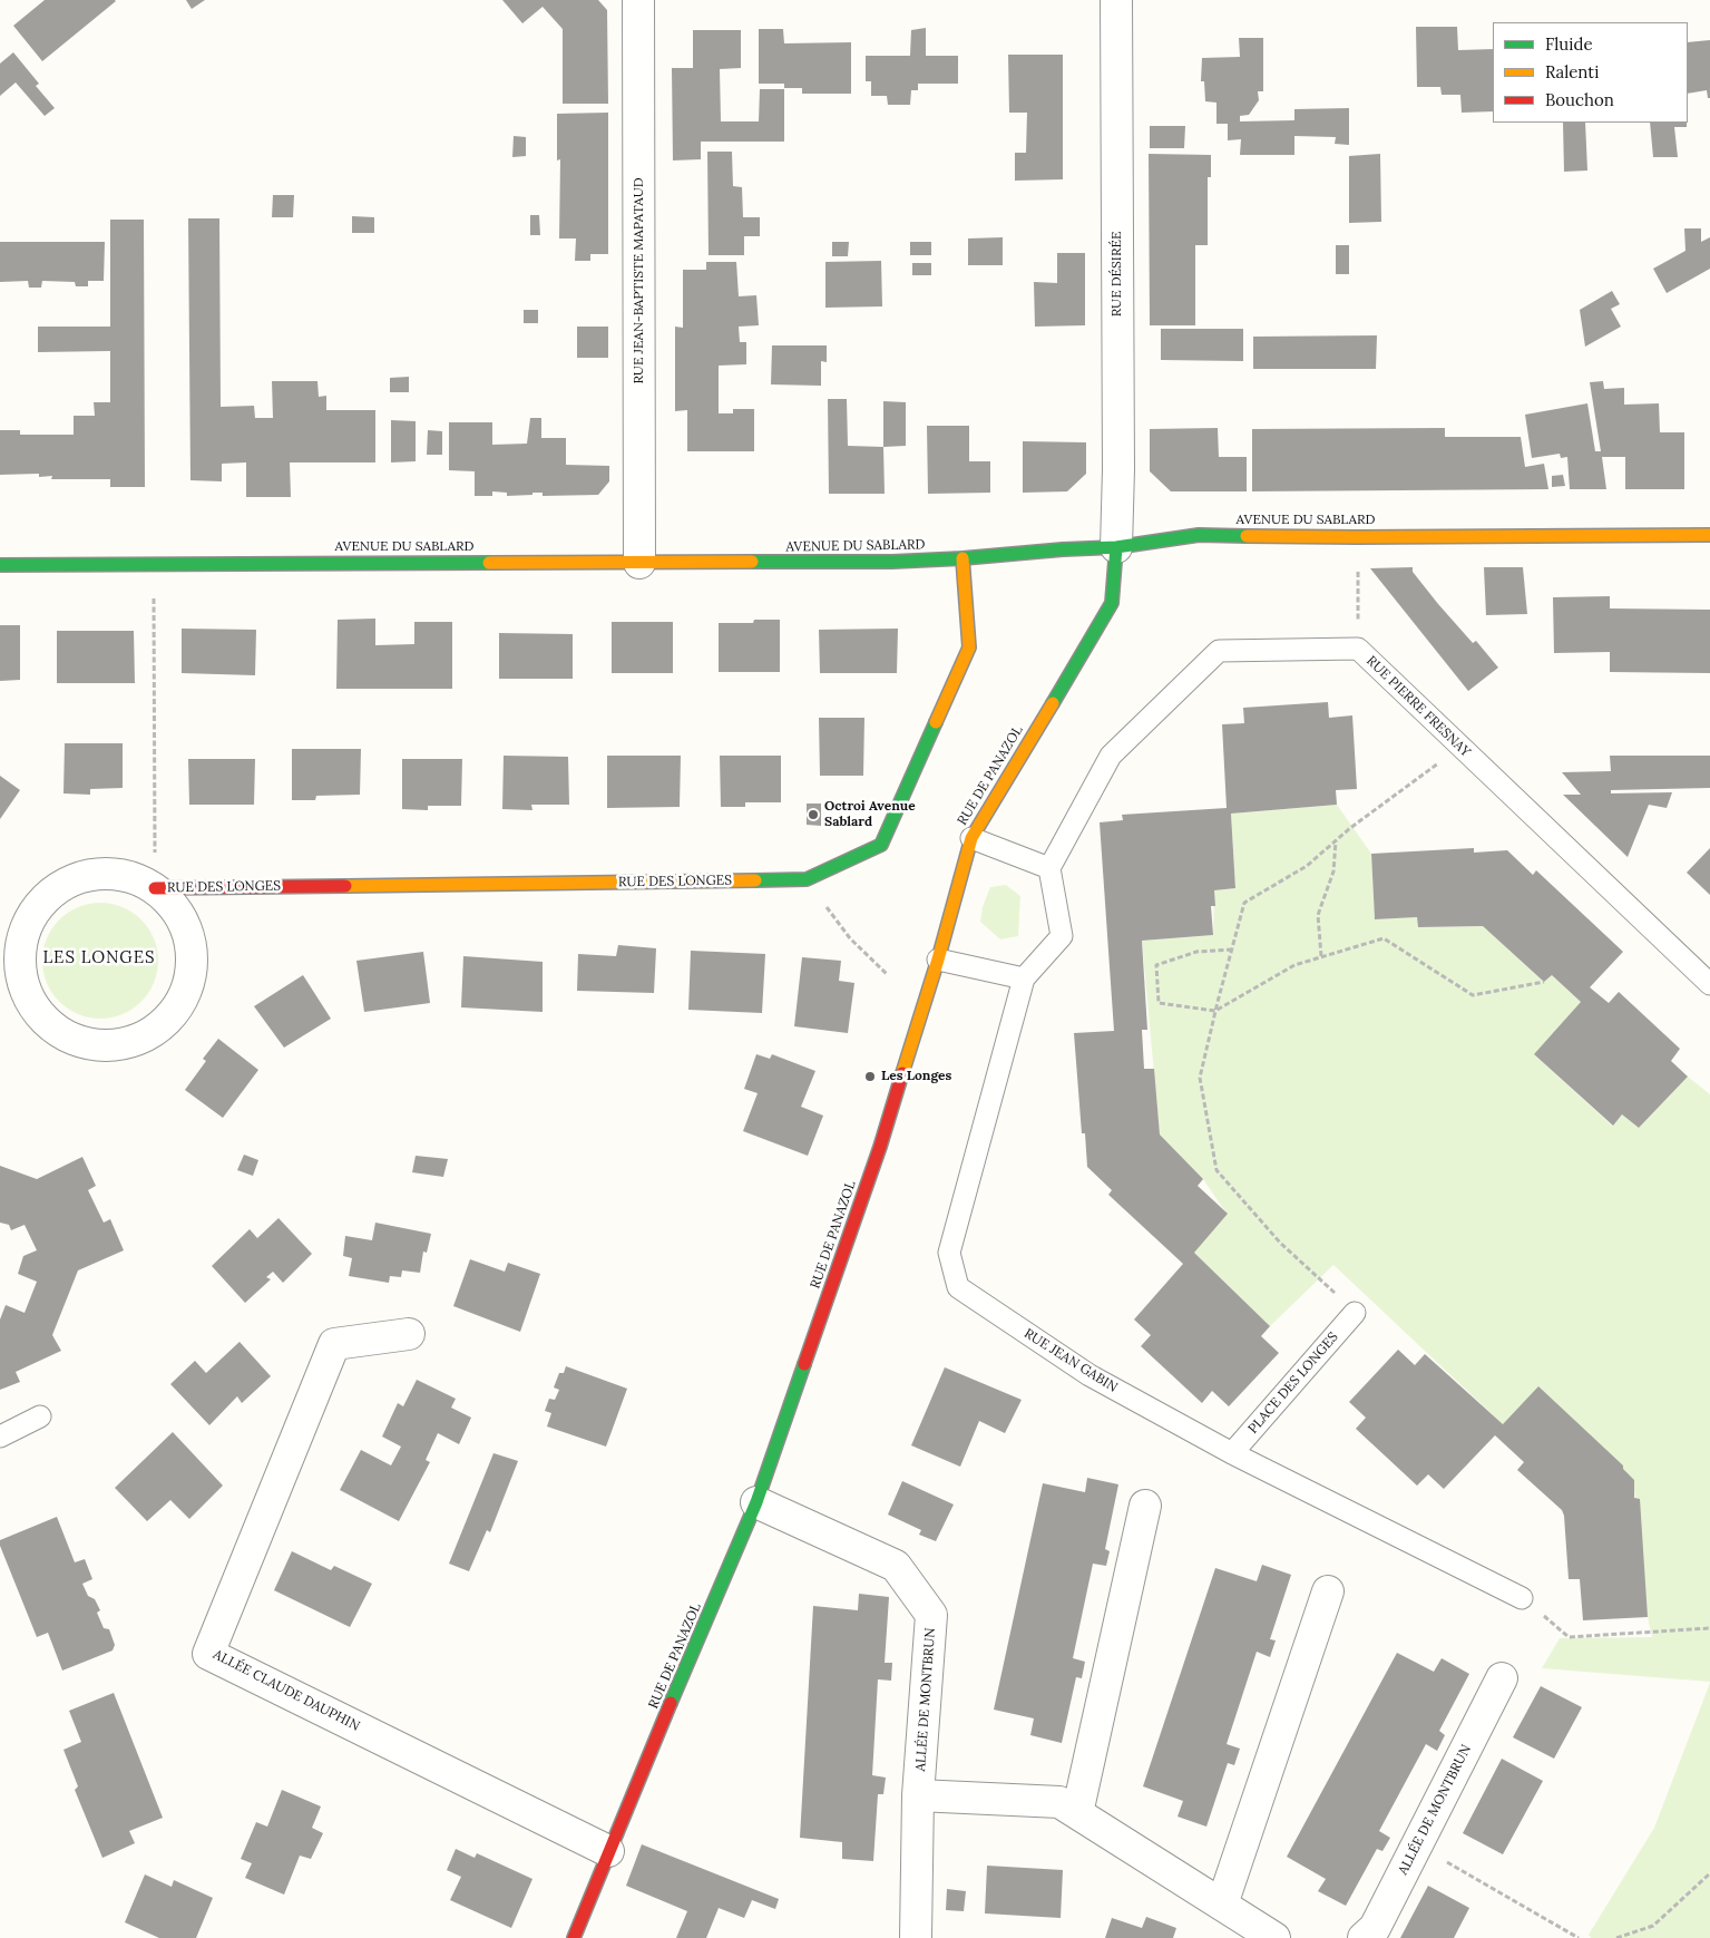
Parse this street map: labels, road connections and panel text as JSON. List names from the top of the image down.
{
  "streets": {
    "street": [
      "RUE DÉSIRÉE",
      "RUE JEAN-BAPTISTE MAPATAUD",
      "AVENUE DU SABLARD",
      "RUE DE PANAZOL",
      "RUE DES LONGES",
      "ALLÉE CLAUDE DAUPHIN",
      "ALLÉE DE MONTBRUN"
    ],
    "lane": ["RUE PIERRE FRESNAY", "RUE JEAN GABIN", "PLACE DES LONGES"]
  },
  "crossings": [
    ["RUE DÉSIRÉE", "AVENUE DU SABLARD"],
    ["RUE DÉSIRÉE", "RUE DE PANAZOL"],
    ["RUE JEAN-BAPTISTE MAPATAUD", "AVENUE DU SABLARD"],
    ["AVENUE DU SABLARD", "RUE DE PANAZOL"],
    ["AVENUE DU SABLARD", "RUE DES LONGES"],
    ["RUE PIERRE FRESNAY", "RUE JEAN GABIN"],
    ["RUE DE PANAZOL", "ALLÉE CLAUDE DAUPHIN"],
    ["RUE DE PANAZOL", "ALLÉE DE MONTBRUN"],
    ["RUE JEAN GABIN", "PLACE DES LONGES"]
  ],
  "districts": ["LES LONGES"],
  "places": ["Octroi Avenue Sablard", "Les Longes"],
  "legend": ["Fluide", "Ralenti", "Bouchon"]
}
